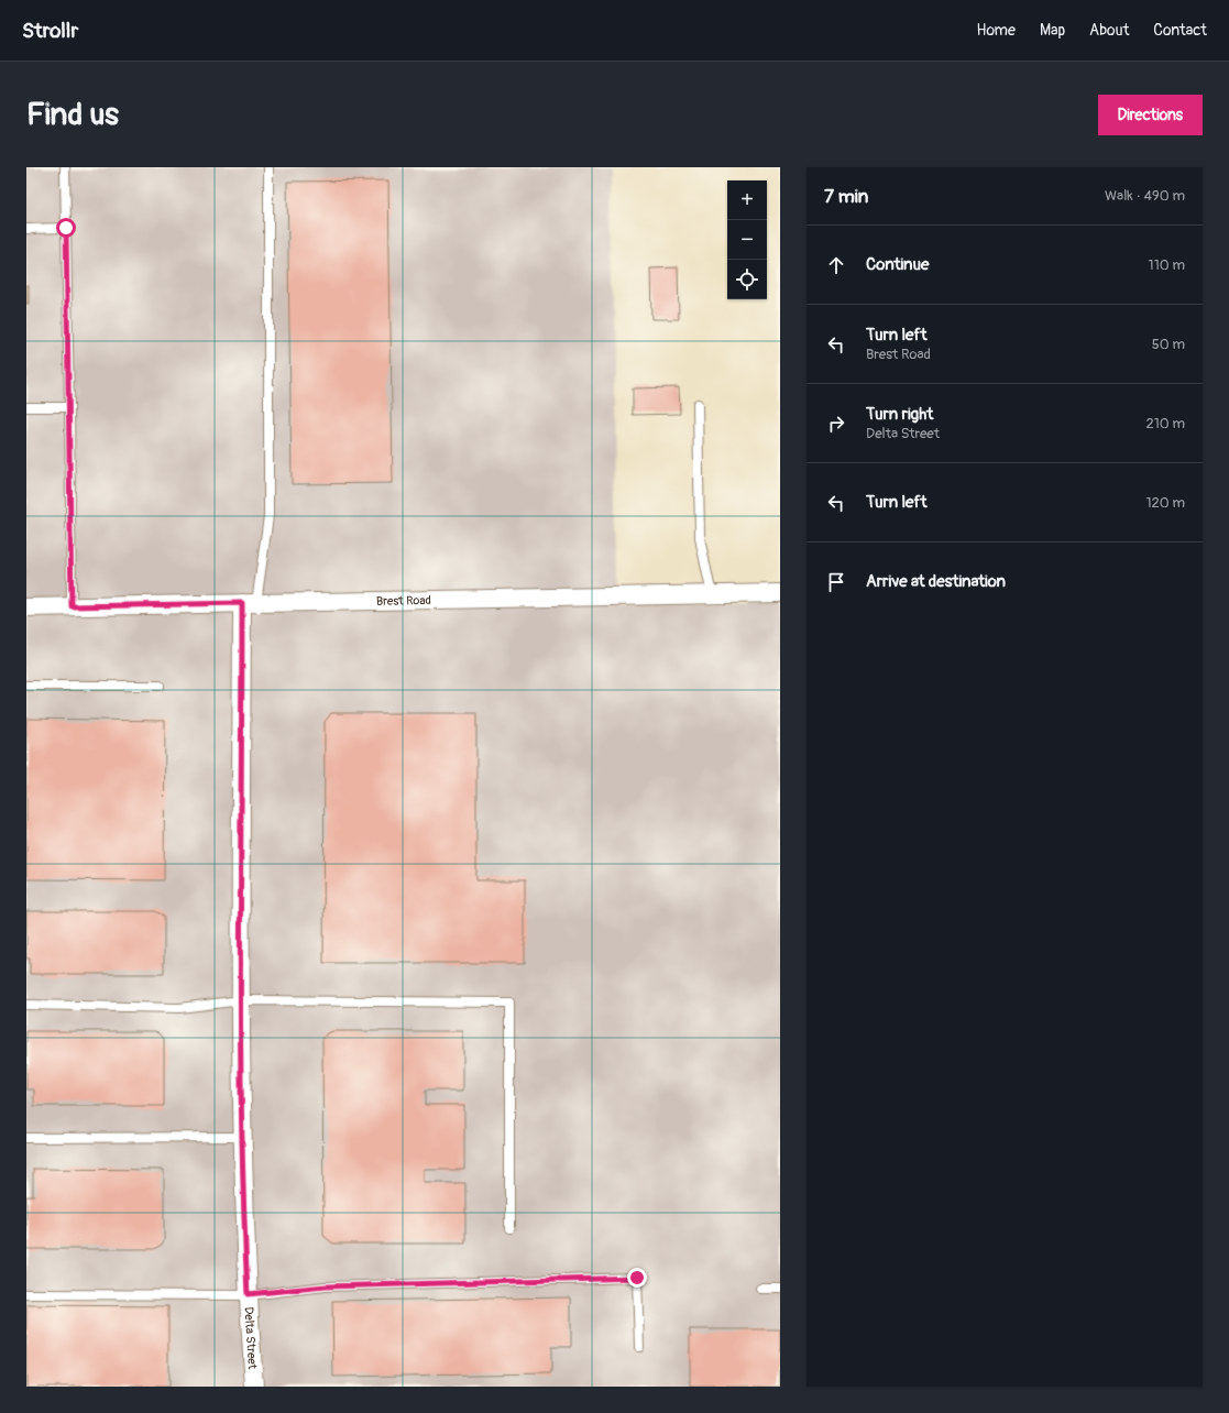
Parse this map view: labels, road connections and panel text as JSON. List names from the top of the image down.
{
  "streets": {
    "street": ["Brest Road", "Delta Street"]
  },
  "crossings": [
    ["Brest Road", "Delta Street"]
  ],
  "page": {
    "header": "Strollr",
    "nav": [
      "Home",
      "Map",
      "About",
      "Contact"
    ],
    "buttons": "Directions",
    "title": "Find us",
    "heading": ["7 min", "Walk · 490 m"],
    "map_buttons": ["+", "−"],
    "list": [
      ["Continue", "110 m"],
      ["Turn left", "Brest Road", "50 m"],
      ["Turn right", "Delta Street", "210 m"],
      ["Turn left", "120 m"],
      "Arrive at destination"
    ]
  }
}
